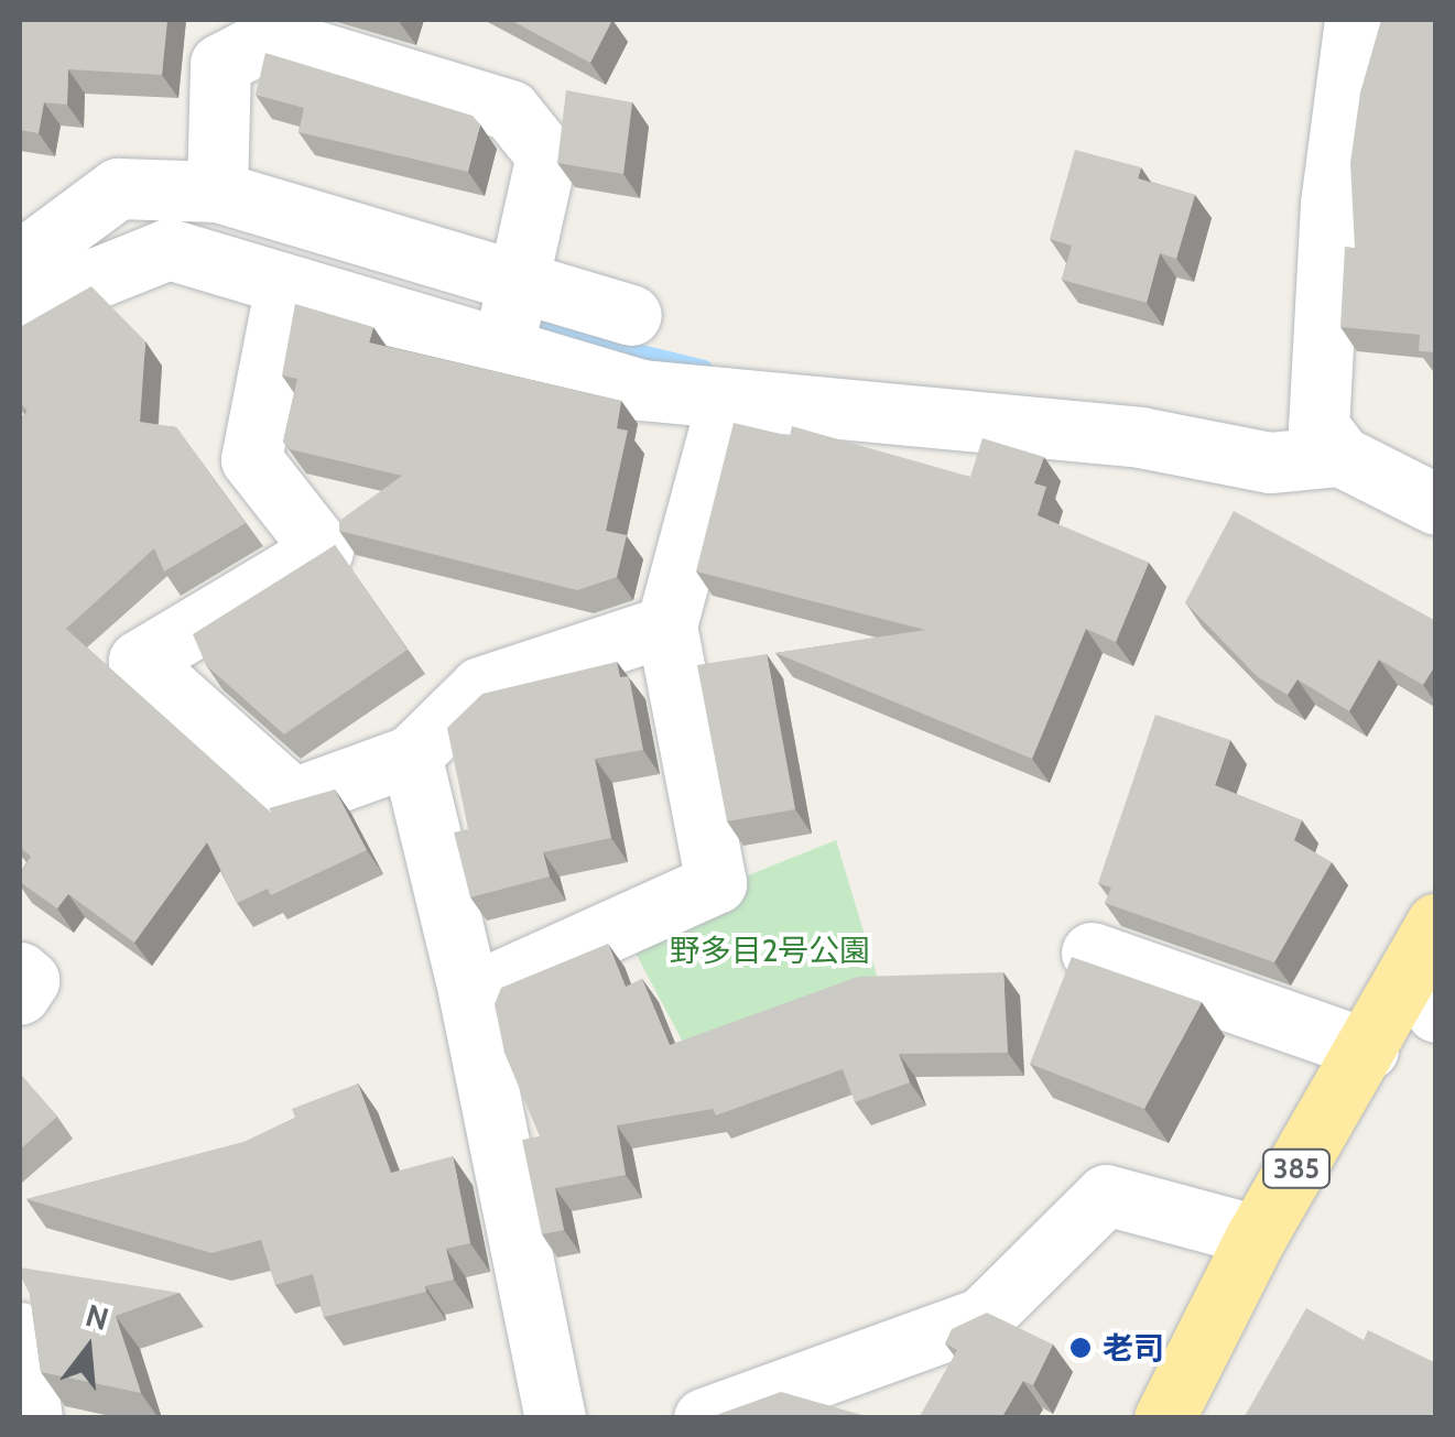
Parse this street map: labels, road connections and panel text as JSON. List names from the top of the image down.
{
  "streets": {
    "highway": ["385"]
  },
  "parks": ["野多目2号公園"],
  "places": ["老司"],
  "north": "top"
}
